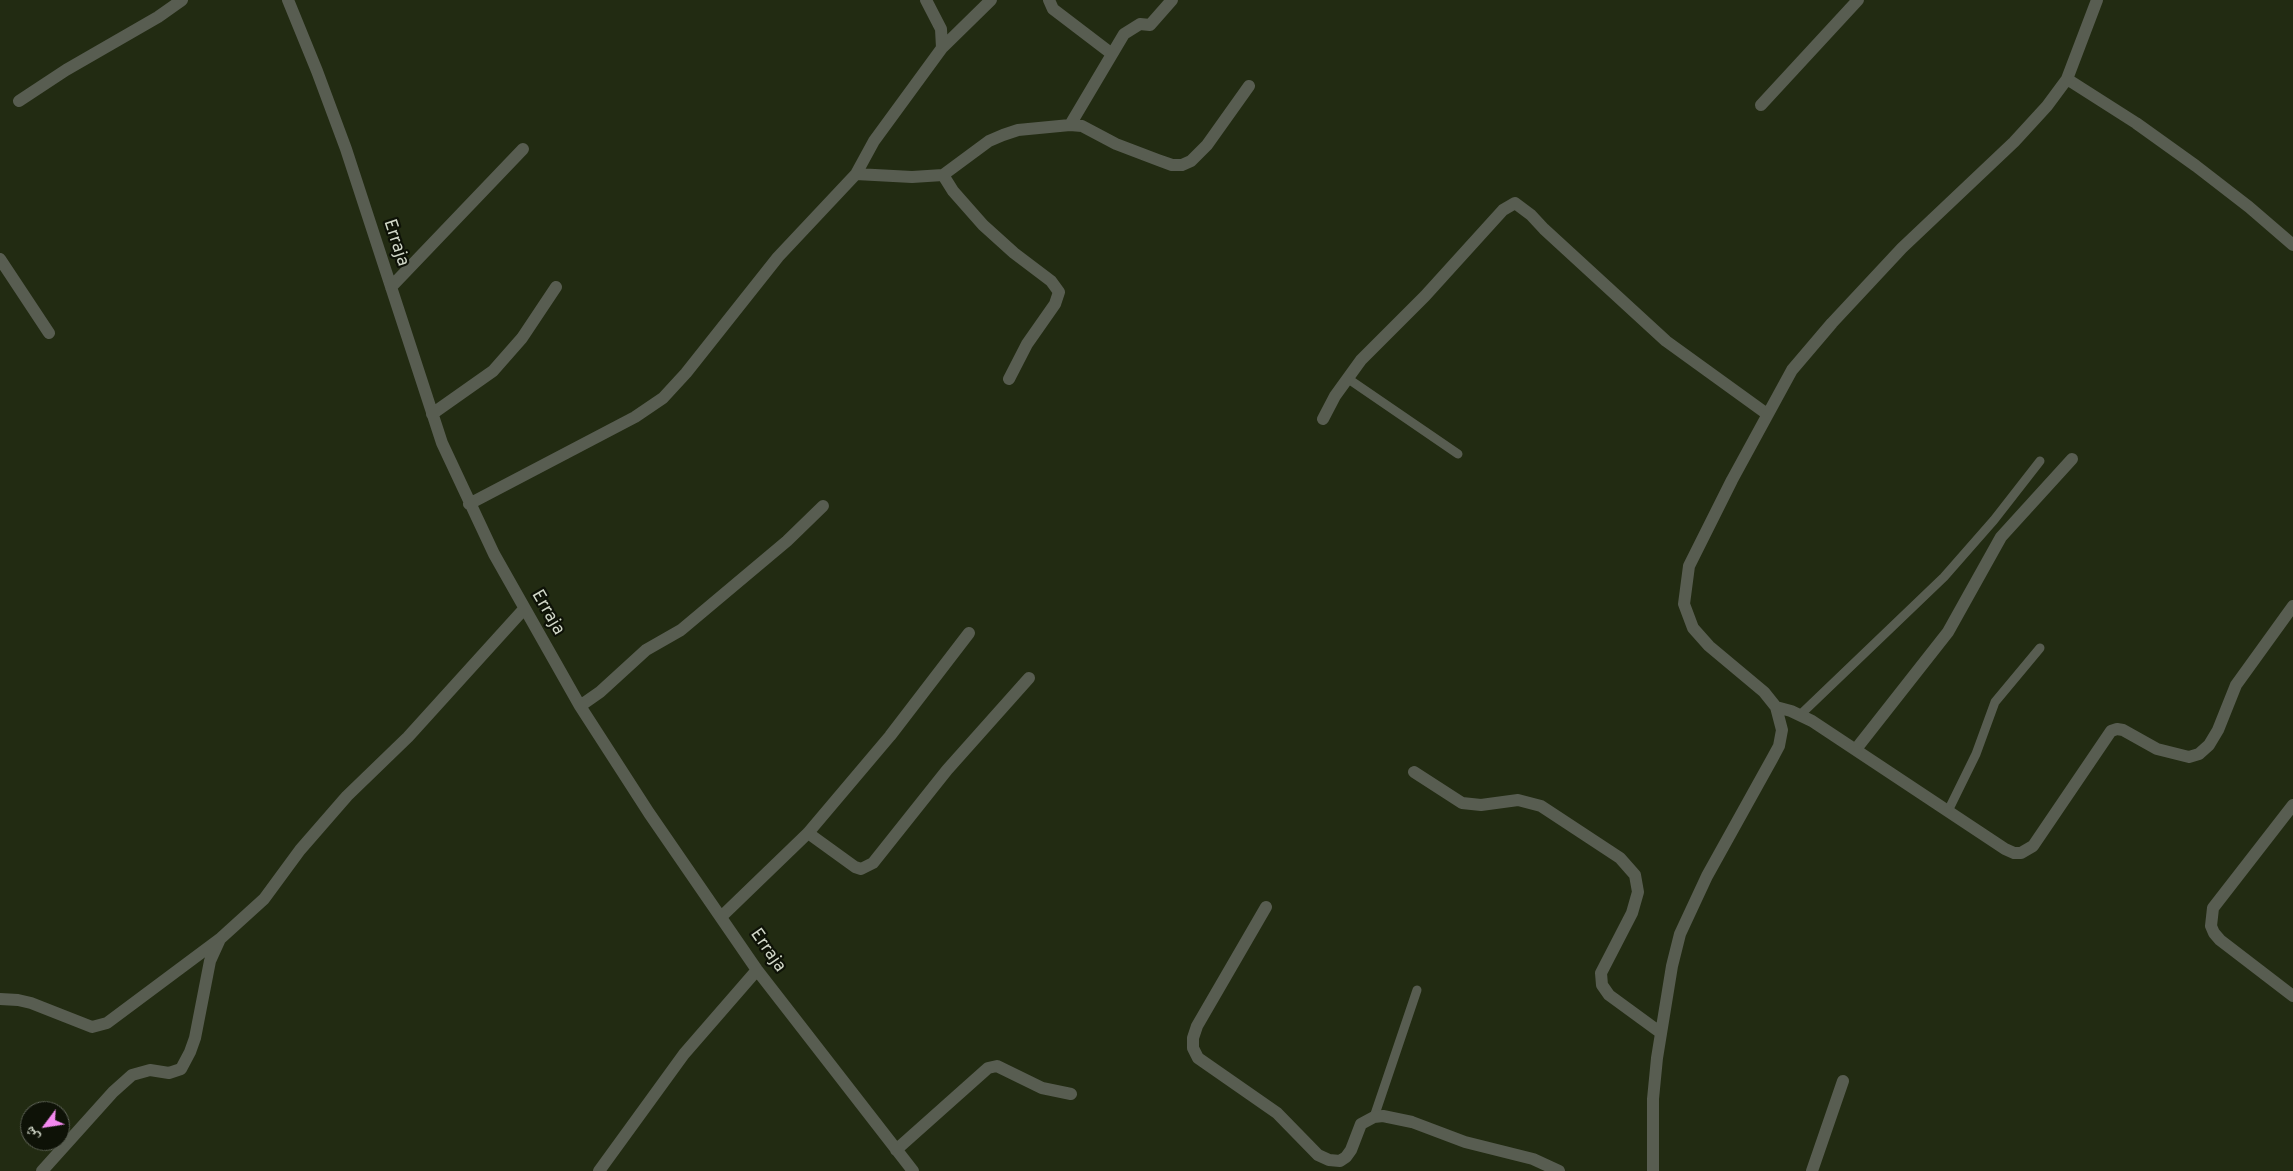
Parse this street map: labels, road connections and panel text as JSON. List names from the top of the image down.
{
  "streets": {
    "street": ["Erraja"]
  },
  "north": "bottom left"
}
